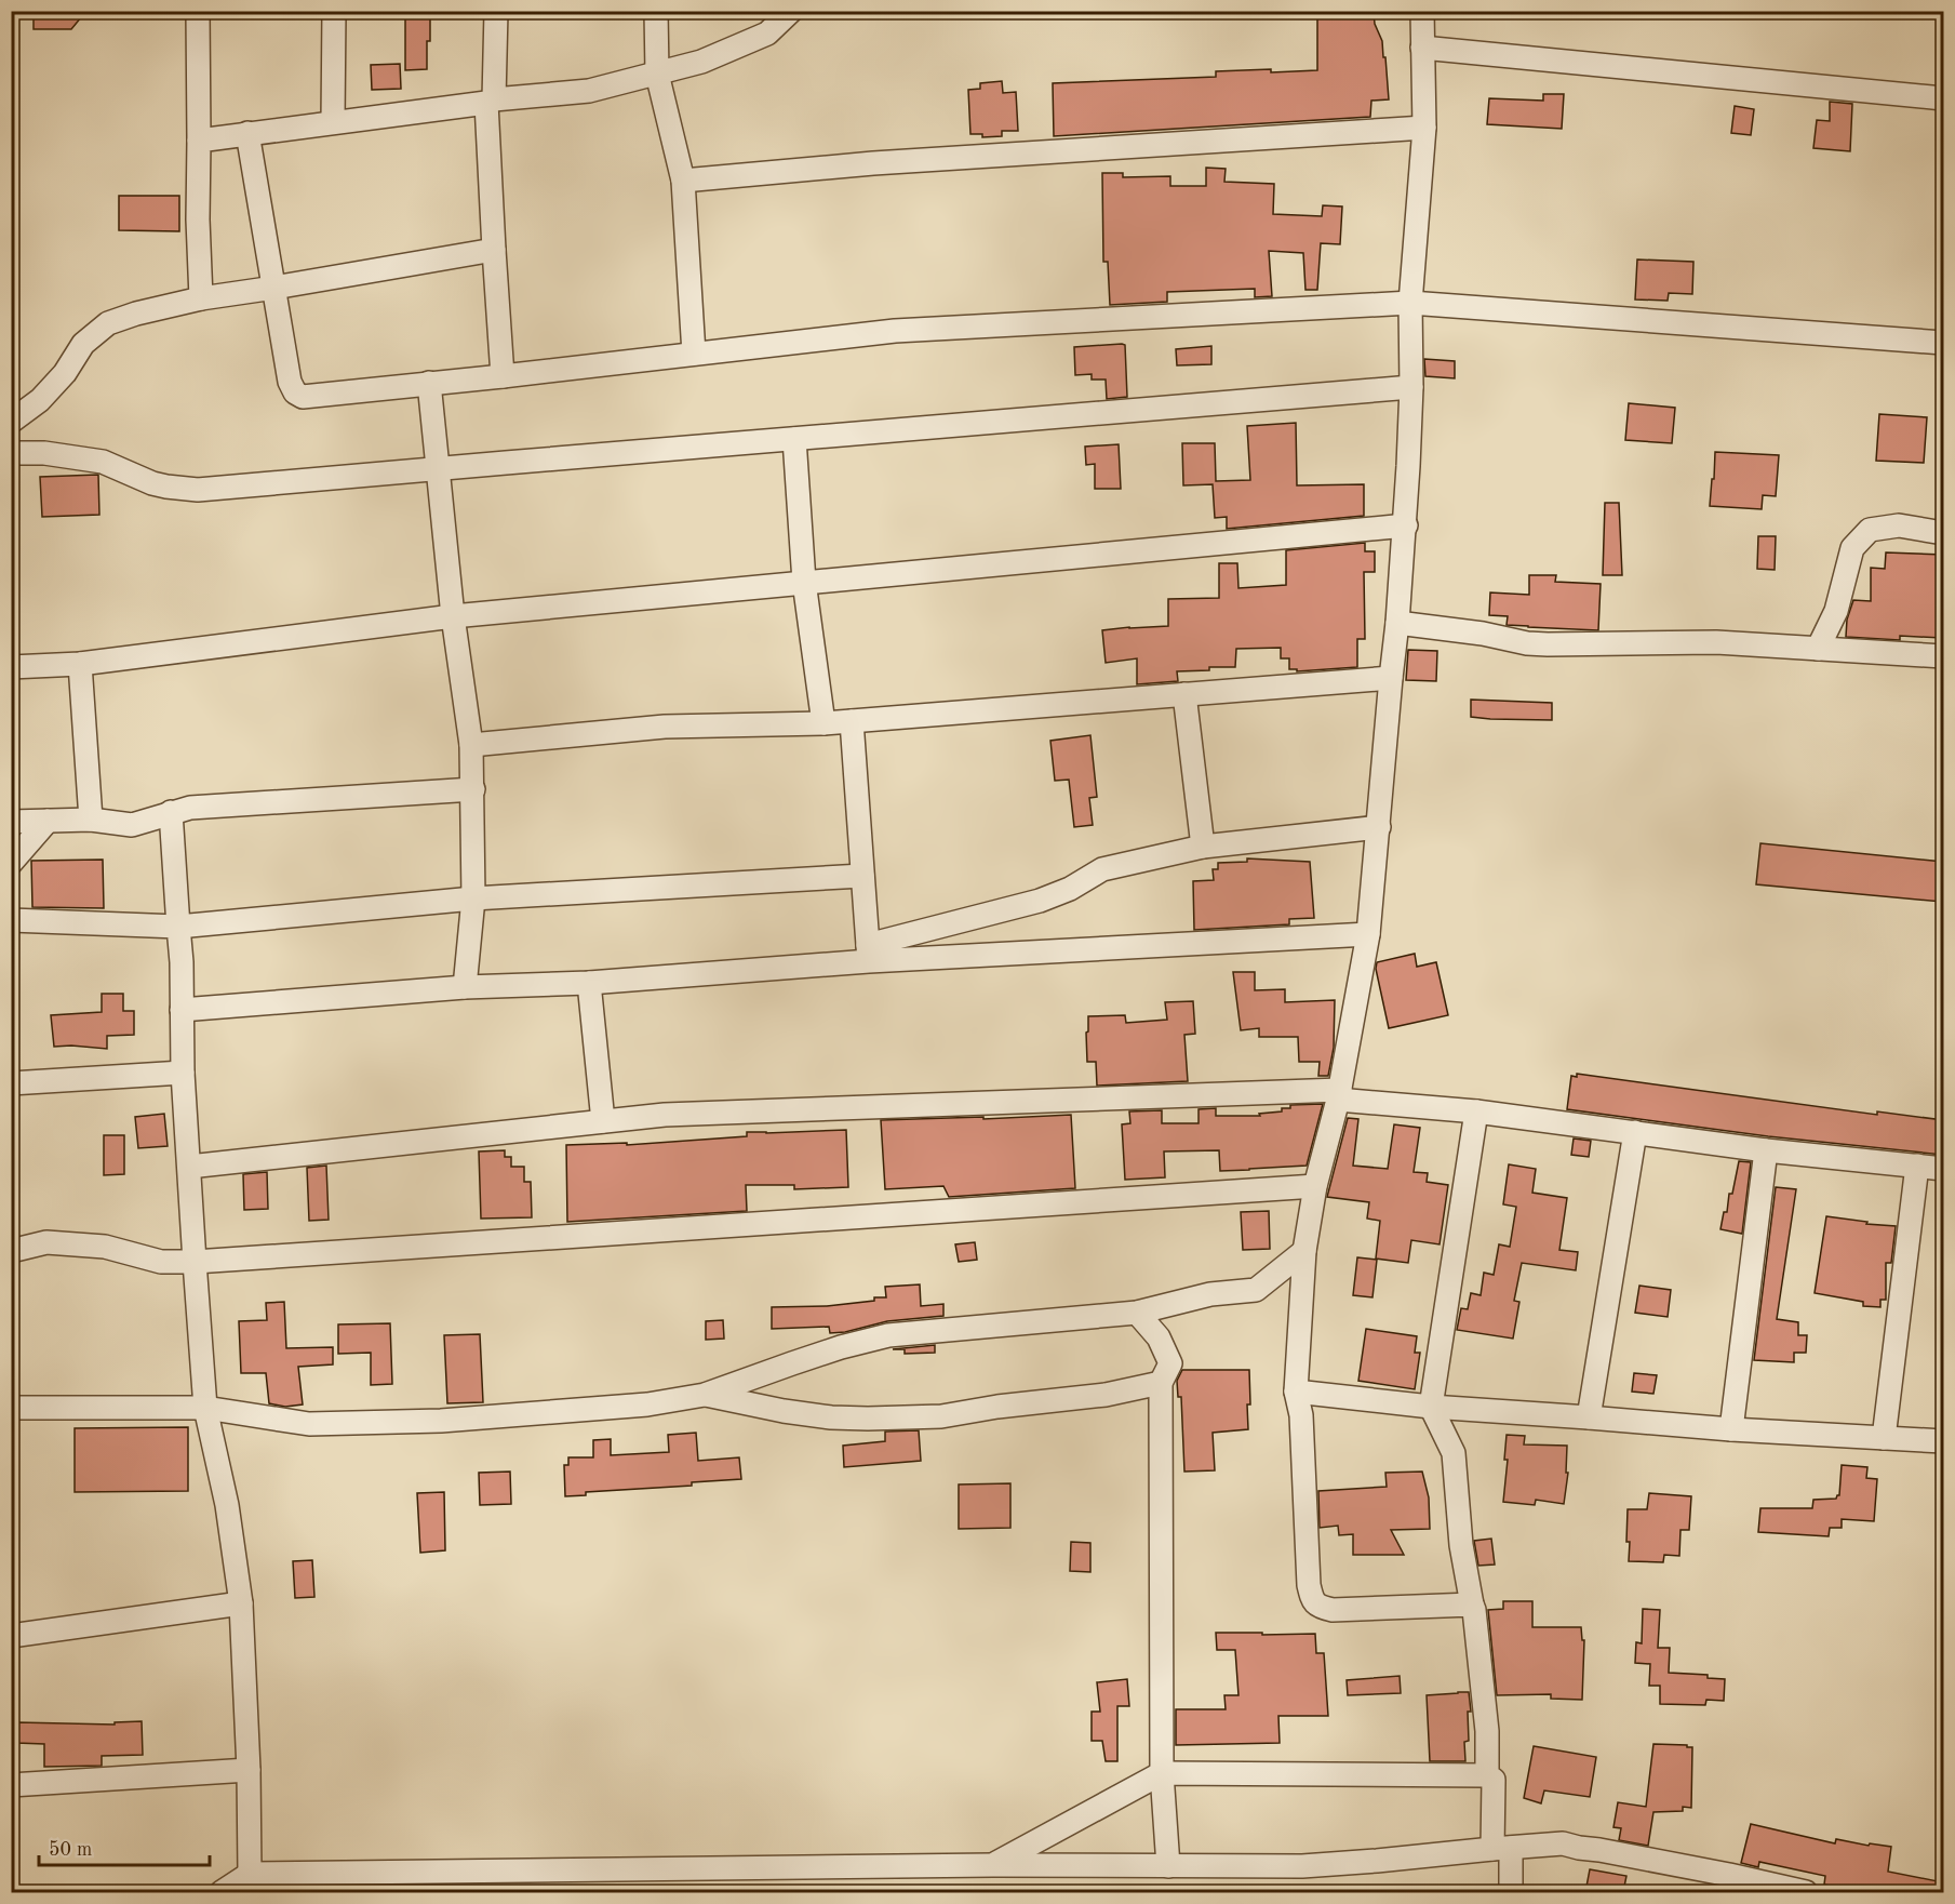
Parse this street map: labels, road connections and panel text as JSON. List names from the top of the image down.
{
  "scale_bar": "50 m"
}
